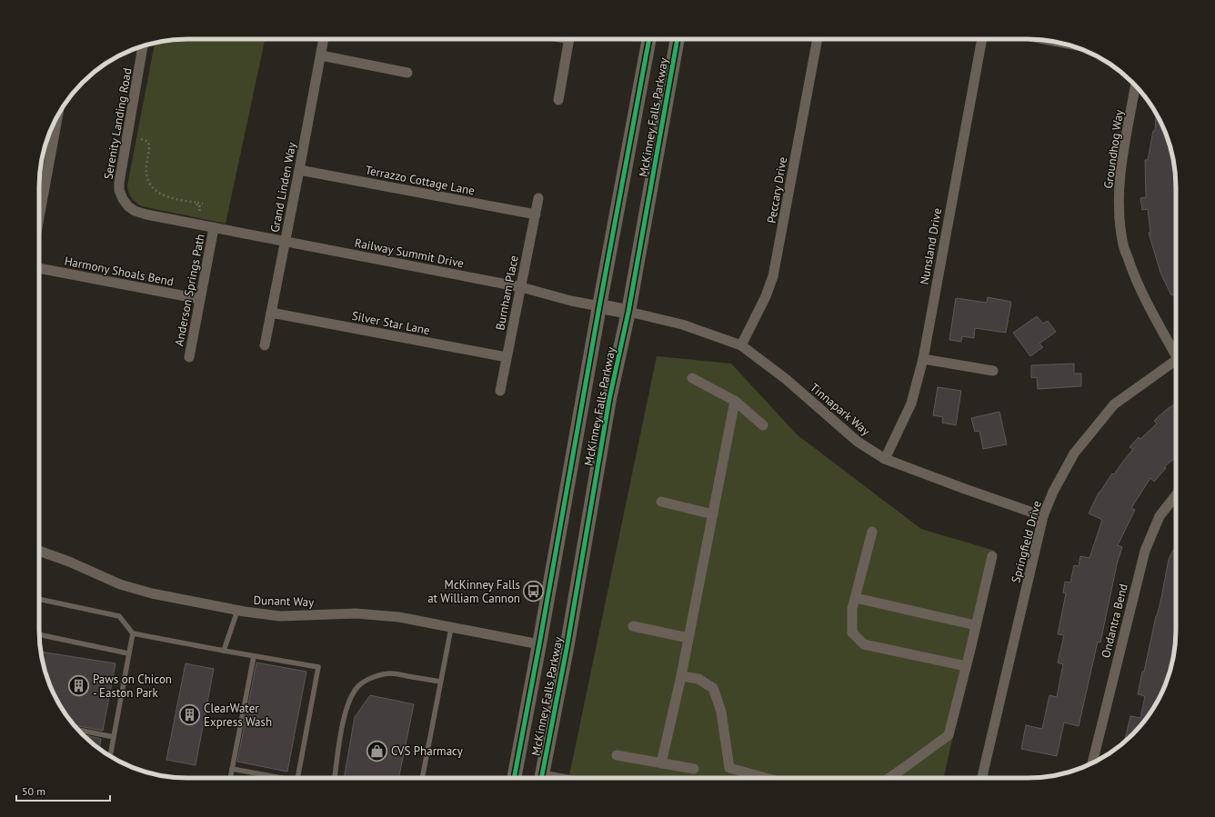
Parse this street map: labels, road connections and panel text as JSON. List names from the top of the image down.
{
  "streets": {
    "main road": ["McKinney Falls Parkway"],
    "street": [
      "Serenity Landing Road",
      "Groundhog Way",
      "Terrazzo Cottage Lane",
      "Grand Linden Way",
      "Peccary Drive",
      "Nunsland Drive",
      "Railway Summit Drive",
      "Harmony Shoals Bend",
      "Anderson Springs Path",
      "Burnham Place",
      "Silver Star Lane",
      "Tinnapark Way",
      "Springfield Drive",
      "Dunant Way",
      "Ondantra Bend"
    ]
  },
  "crossings": [
    ["McKinney Falls Parkway", "Railway Summit Drive"],
    ["McKinney Falls Parkway", "Tinnapark Way"],
    ["McKinney Falls Parkway", "Dunant Way"],
    ["Serenity Landing Road", "Railway Summit Drive"],
    ["Serenity Landing Road", "Anderson Springs Path"],
    ["Terrazzo Cottage Lane", "Grand Linden Way"],
    ["Terrazzo Cottage Lane", "Burnham Place"],
    ["Grand Linden Way", "Railway Summit Drive"],
    ["Grand Linden Way", "Silver Star Lane"],
    ["Peccary Drive", "Tinnapark Way"],
    ["Nunsland Drive", "Tinnapark Way"],
    ["Railway Summit Drive", "Anderson Springs Path"],
    ["Railway Summit Drive", "Burnham Place"],
    ["Harmony Shoals Bend", "Anderson Springs Path"],
    ["Burnham Place", "Silver Star Lane"],
    ["Tinnapark Way", "Springfield Drive"]
  ],
  "places": {
    "bus stop": ["McKinney Falls at William Cannon"],
    "building": ["Paws on Chicon - Easton Park", "ClearWater Express Wash"],
    "shop": ["CVS Pharmacy"]
  },
  "scale_bar": "50 m"
}
